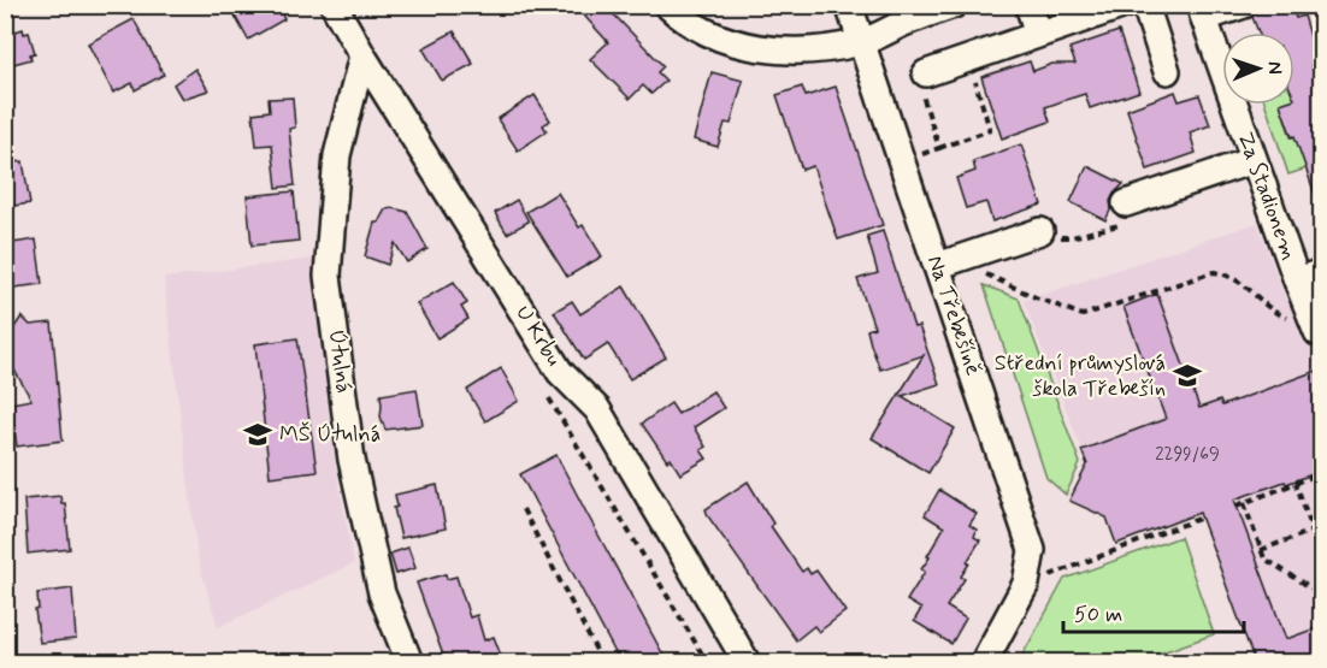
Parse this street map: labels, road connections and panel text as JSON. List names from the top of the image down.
{
  "streets": {
    "street": [
      "Za Stadionem",
      "Na Třebešíně",
      "U Krbu",
      "Útulná"
    ]
  },
  "crossings": [
    ["U Krbu", "Útulná"]
  ],
  "places": {
    "school or university": ["Střední průmyslová škola Třebešín", "MŠ Útulná"]
  },
  "house_numbers": ["2299/69"],
  "scale_bar": "50 m",
  "north": "right"
}
